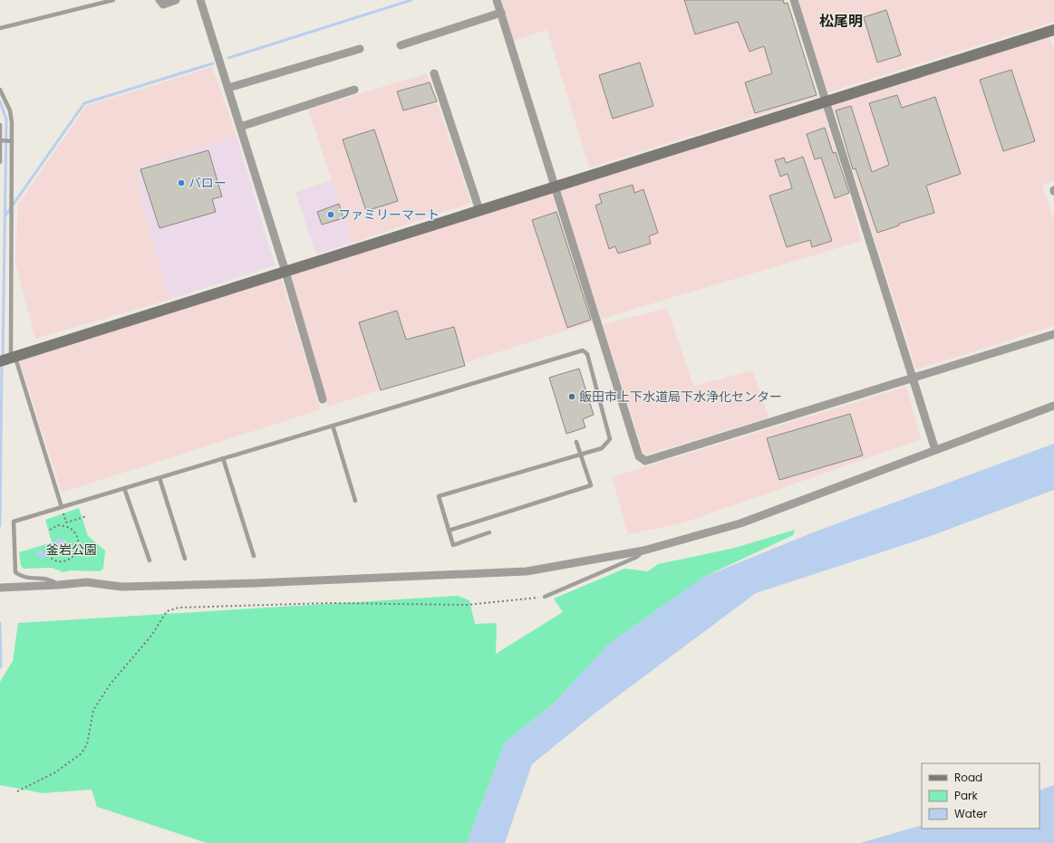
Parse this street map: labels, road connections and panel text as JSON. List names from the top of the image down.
{
  "districts": ["松尾明"],
  "parks": ["釜岩公園"],
  "places": ["バロー", "ファミリーマート", "飯田市上下水道局下水浄化センター"],
  "legend": ["Road", "Park", "Water"]
}
